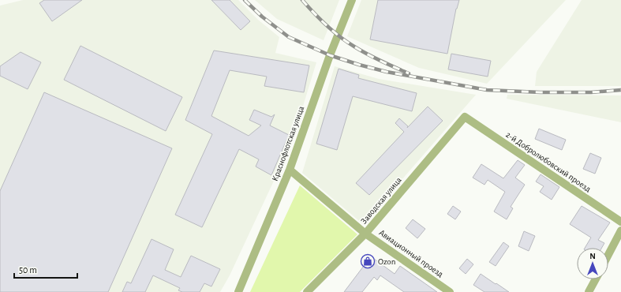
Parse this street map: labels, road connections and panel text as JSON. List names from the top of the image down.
{
  "streets": {
    "street": [
      "Краснофлотская улица",
      "2-й Добролюбовский проезд",
      "Заводская улица",
      "Авиационный проезд"
    ]
  },
  "crossings": [
    ["Краснофлотская улица", "Авиационный проезд"],
    ["2-й Добролюбовский проезд", "Заводская улица"],
    ["Заводская улица", "Авиационный проезд"]
  ],
  "places": {
    "shop": ["Ozon"]
  },
  "scale_bar": "50 m",
  "north": "top"
}
